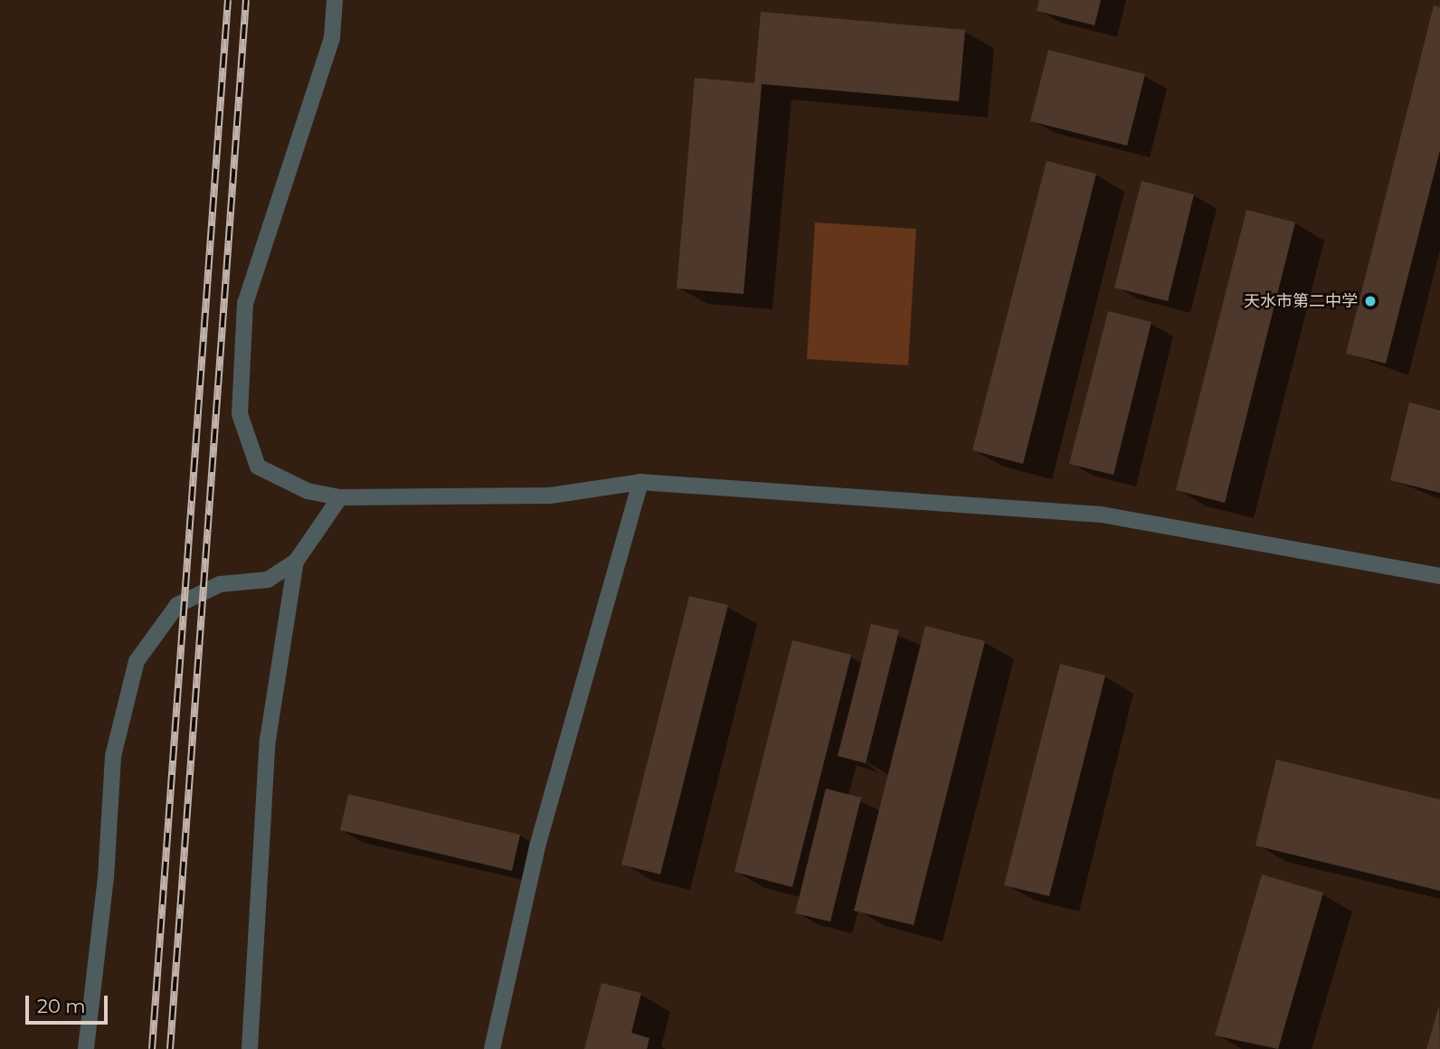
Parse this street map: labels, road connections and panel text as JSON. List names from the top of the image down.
{
  "places": ["天水市第二中学"],
  "scale_bar": "20 m"
}
